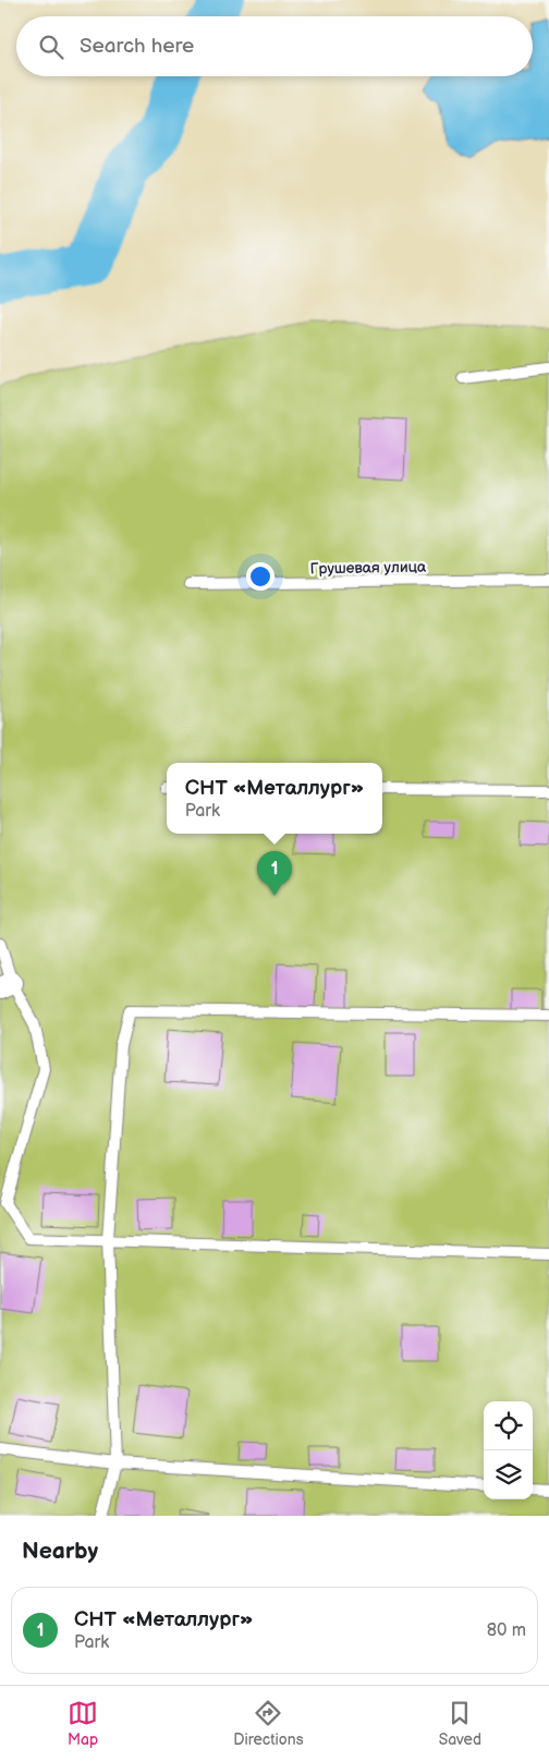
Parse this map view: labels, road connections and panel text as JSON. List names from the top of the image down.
{
  "streets": {
    "lane": ["Грушевая улица"]
  },
  "page": {
    "search": "Search here",
    "popup": ["СНТ «Металлург»", "Park"],
    "pins": "1",
    "heading": "Nearby",
    "list": [
      {
        "mark": "1",
        "name": "СНТ «Металлург»",
        "note": "Park",
        "value": "80 m"
      }
    ],
    "nav": ["Map", "Directions", "Saved"]
  }
}
